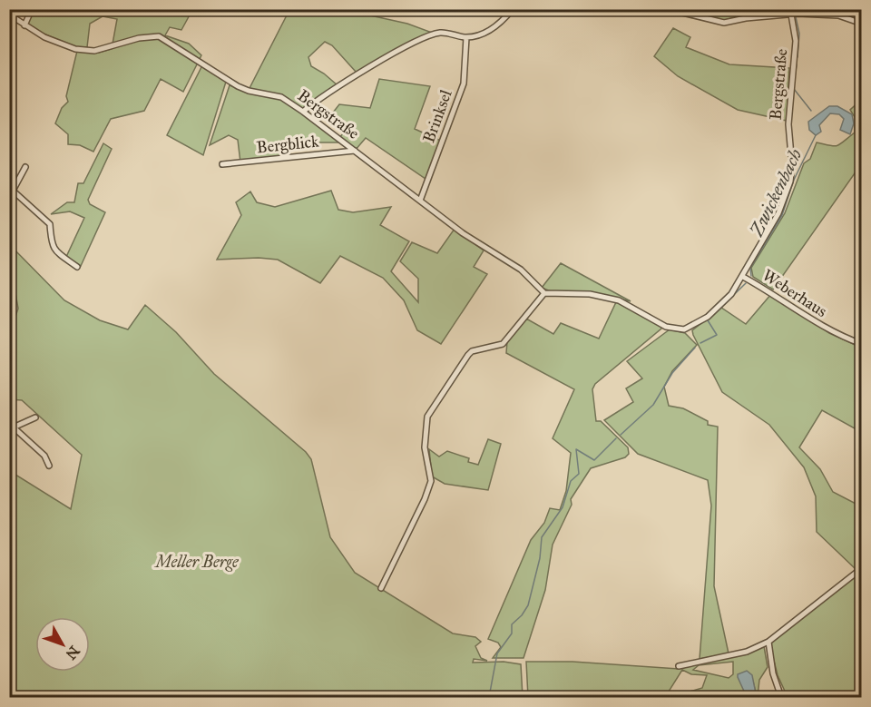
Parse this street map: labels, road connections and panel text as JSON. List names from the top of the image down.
{
  "streets": {
    "street": [
      "Bergstraße",
      "Brinksel",
      "Bergblick",
      "Weberhaus"
    ]
  },
  "crossings": [
    ["Bergstraße", "Brinksel"],
    ["Bergstraße", "Bergblick"],
    ["Bergstraße", "Weberhaus"]
  ],
  "water": ["Zwickenbach"],
  "parks": ["Meller Berge"],
  "north": "bottom right"
}
